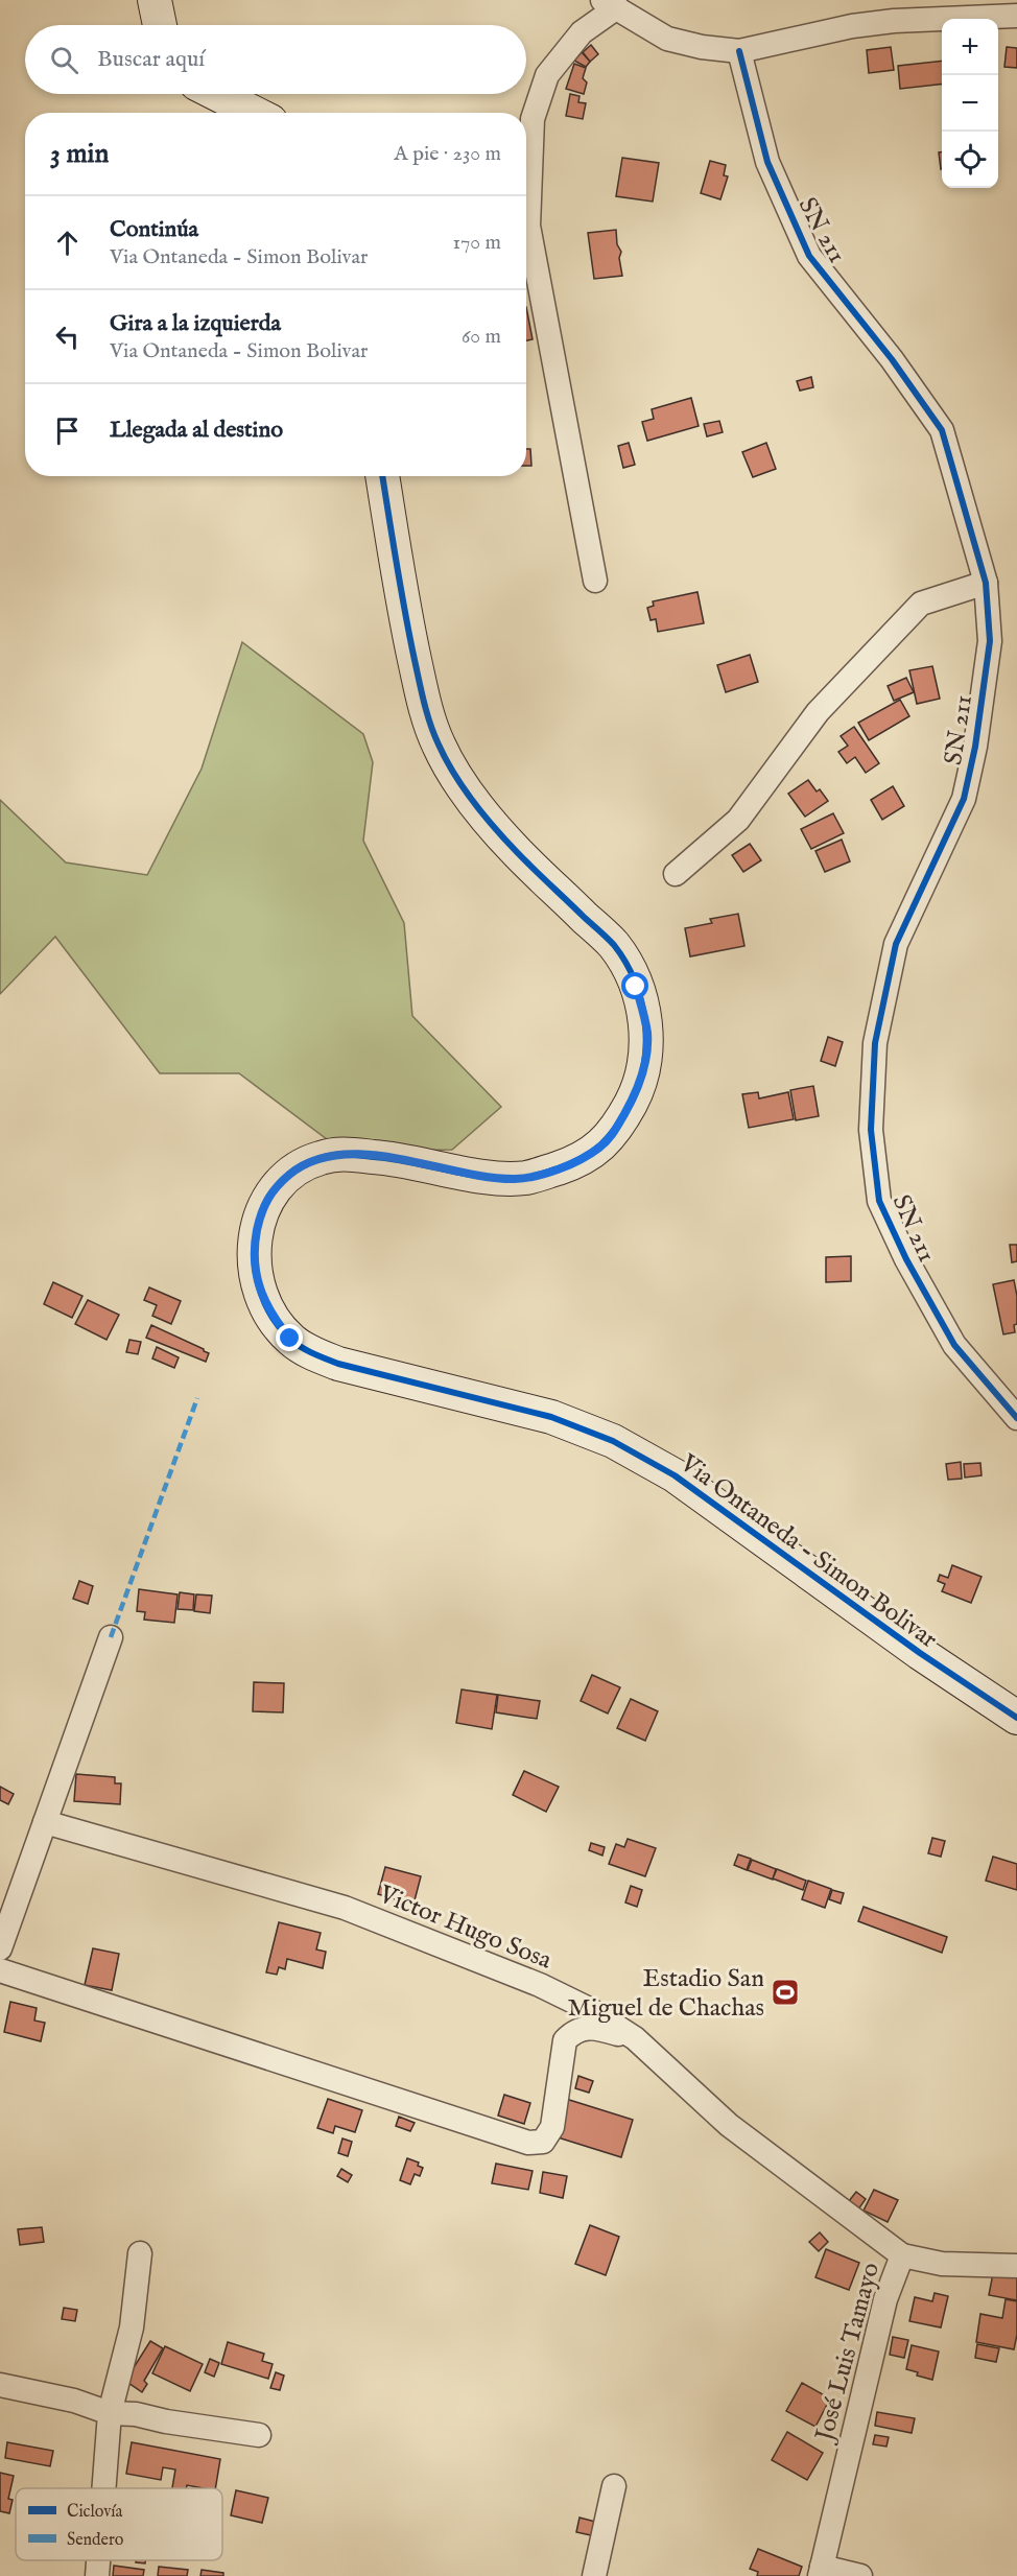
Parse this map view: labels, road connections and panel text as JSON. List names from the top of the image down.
{
  "streets": {
    "street": [
      "SN 211",
      "Via Ontaneda - Simon Bolivar",
      "Victor Hugo Sosa",
      "José Luis Tamayo"
    ]
  },
  "crossings": [
    ["Victor Hugo Sosa", "José Luis Tamayo"]
  ],
  "places": {
    "sports": ["Estadio San Miguel de Chachas"]
  },
  "legend": ["Ciclovía", "Sendero"],
  "page": {
    "map_buttons": ["+", "−"],
    "search": "Buscar aquí",
    "heading": ["3 min", "A pie · 230 m"],
    "list": [
      ["Continúa", "Via Ontaneda - Simon Bolivar", "170 m"],
      ["Gira a la izquierda", "Via Ontaneda - Simon Bolivar", "60 m"],
      "Llegada al destino"
    ]
  }
}
